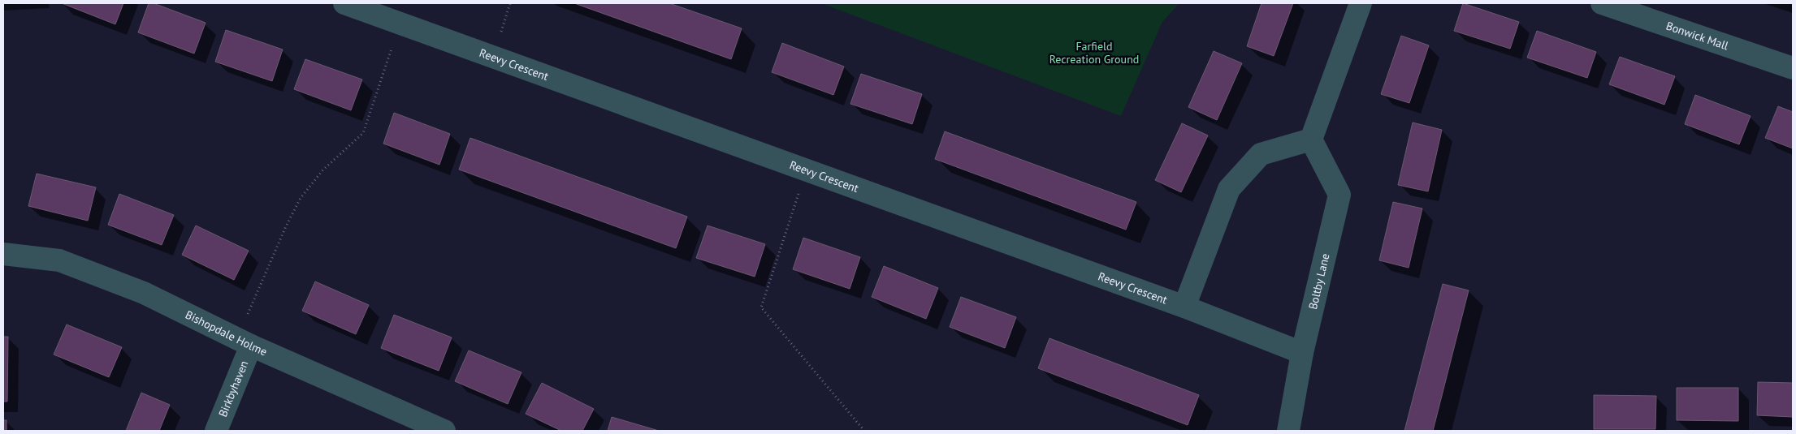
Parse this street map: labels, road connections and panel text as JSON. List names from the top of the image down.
{
  "streets": {
    "street": [
      "Bonwick Mall",
      "Reevy Crescent",
      "Boltby Lane",
      "Bishopdale Holme",
      "Birkbyhaven"
    ]
  },
  "crossings": [
    ["Reevy Crescent", "Boltby Lane"],
    ["Bishopdale Holme", "Birkbyhaven"]
  ],
  "parks": ["Farfield Recreation Ground"]
}
